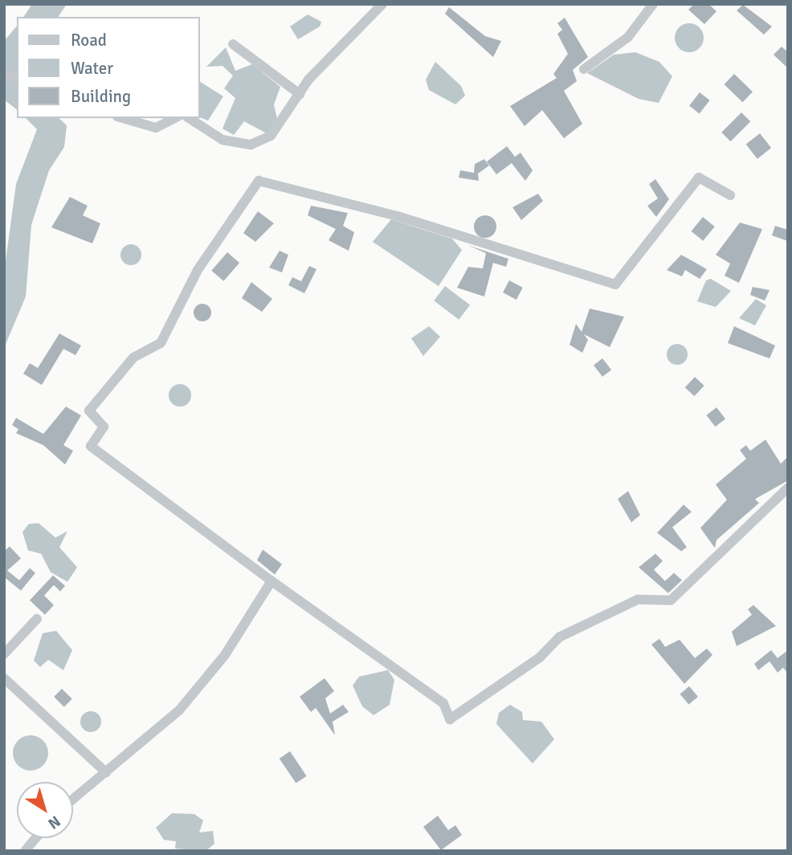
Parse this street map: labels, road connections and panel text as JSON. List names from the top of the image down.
{
  "legend": ["Road", "Water", "Building"],
  "north": "bottom right"
}
